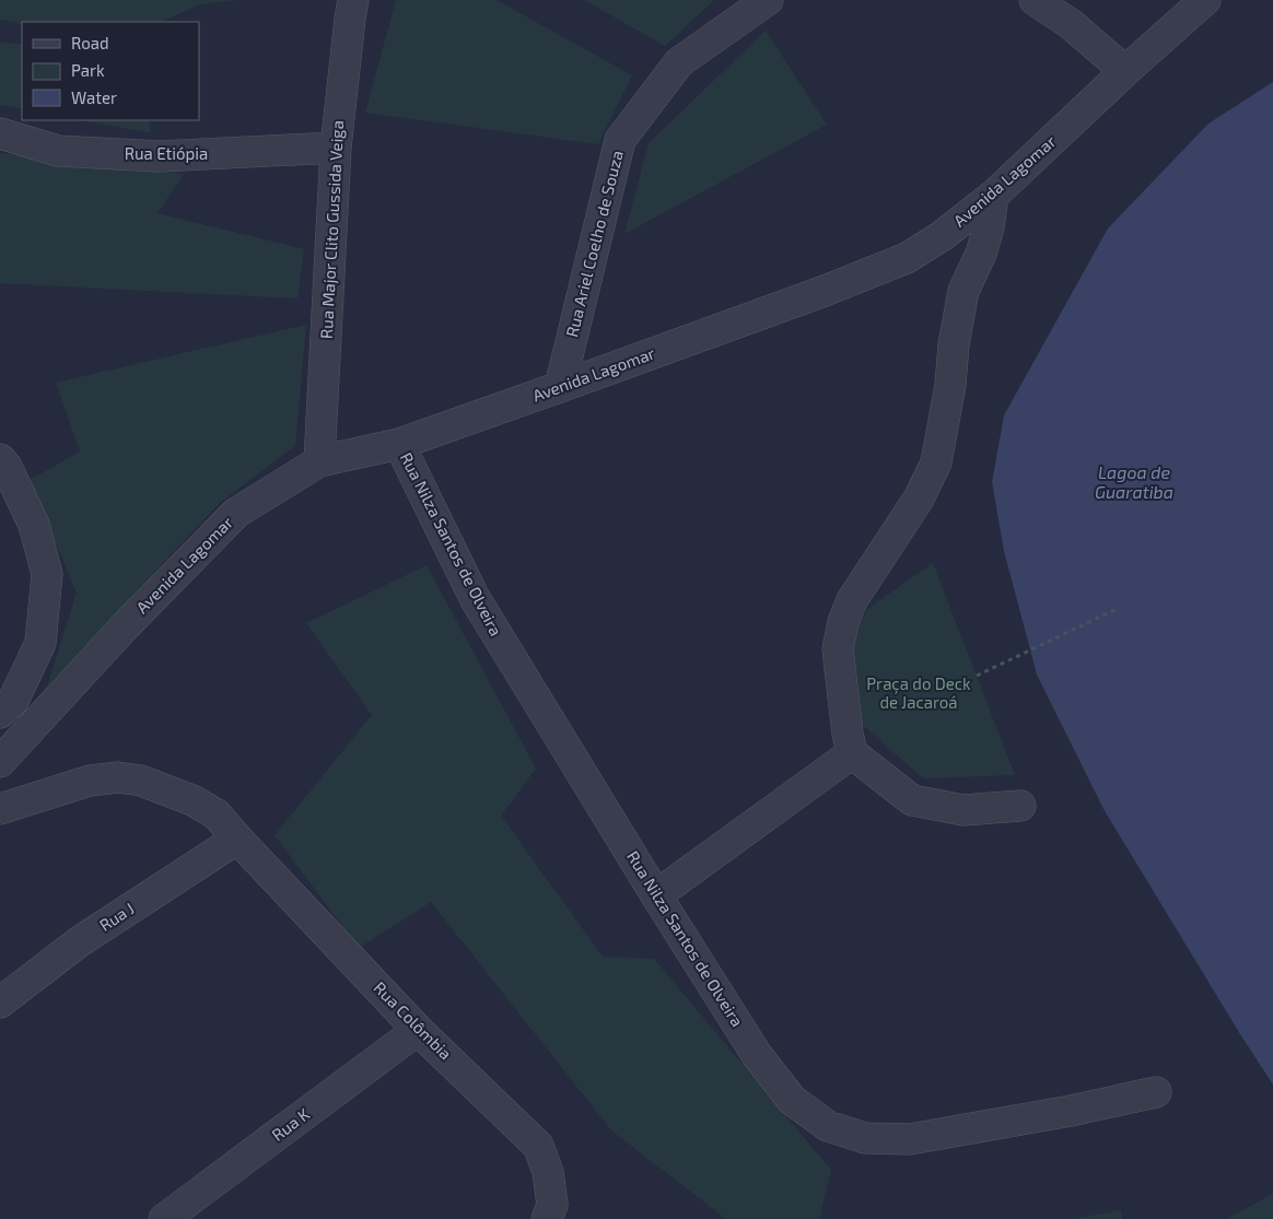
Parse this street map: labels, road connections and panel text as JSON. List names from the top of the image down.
{
  "streets": {
    "street": [
      "Rua Etiópia",
      "Avenida Lagomar",
      "Rua Major Clito Gussida Veiga",
      "Rua Ariel Coelho de Souza",
      "Rua Nilza Santos de Olveira",
      "Rua J",
      "Rua Colômbia",
      "Rua K"
    ]
  },
  "crossings": [
    ["Rua Etiópia", "Rua Major Clito Gussida Veiga"],
    ["Avenida Lagomar", "Rua Major Clito Gussida Veiga"],
    ["Avenida Lagomar", "Rua Ariel Coelho de Souza"],
    ["Avenida Lagomar", "Rua Nilza Santos de Olveira"],
    ["Rua J", "Rua Colômbia"],
    ["Rua Colômbia", "Rua K"]
  ],
  "water": ["Lagoa de Guaratiba"],
  "parks": ["Praça do Deck de Jacaroá"],
  "legend": ["Road", "Park", "Water"]
}
